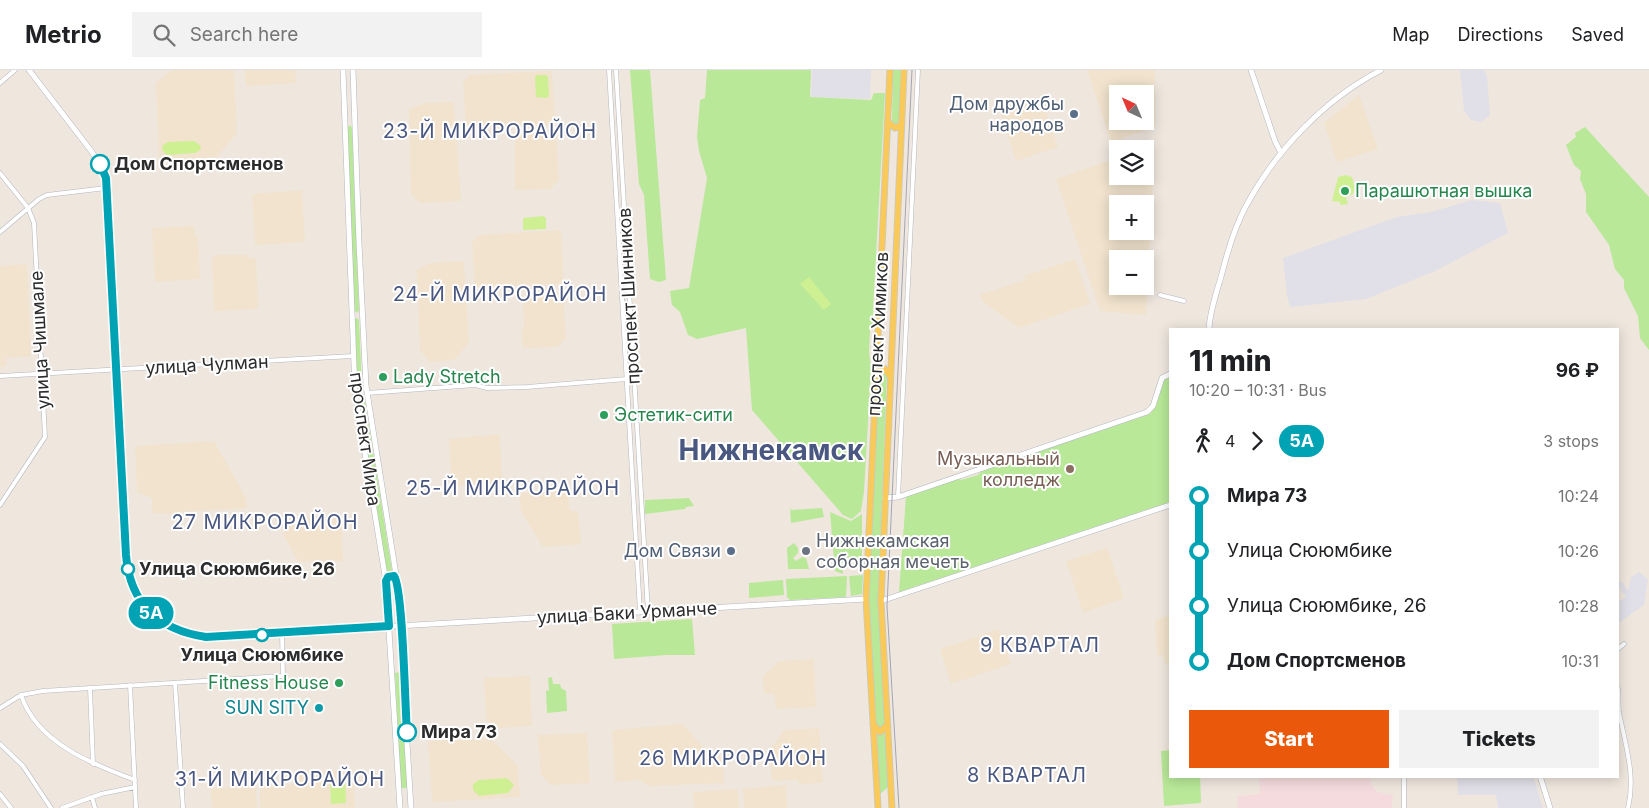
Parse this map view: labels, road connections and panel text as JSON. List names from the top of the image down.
{
  "streets": {
    "main road": ["проспект Химиков"],
    "street": [
      "проспект Шинников",
      "улица Чишмале",
      "улица Чулман",
      "проспект Мира",
      "улица Баки Урманче"
    ]
  },
  "crossings": [
    ["проспект Шинников", "улица Баки Урманче"],
    ["проспект Химиков", "улица Баки Урманче"],
    ["улица Чишмале", "улица Чулман"],
    ["улица Чулман", "проспект Мира"],
    ["проспект Мира", "улица Баки Урманче"]
  ],
  "districts": [
    "23-Й МИКРОРАЙОН",
    "24-Й МИКРОРАЙОН",
    "Нижнекамск",
    "25-Й МИКРОРАЙОН",
    "27 МИКРОРАЙОН",
    "9 КВАРТАЛ",
    "26 МИКРОРАЙОН",
    "8 КВАРТАЛ",
    "31-Й МИКРОРАЙОН"
  ],
  "places": [
    "Дом дружбы народов",
    "Дом Спортсменов",
    "Парашютная вышка",
    "Lady Stretch",
    "Эстетик-сити",
    "Музыкальный колледж",
    "Дом Связи",
    "Нижнекамская соборная мечеть",
    "Улица Сююмбике, 26",
    "Улица Сююмбике",
    "Fitness House",
    "SUN SITY",
    "Мира 73"
  ],
  "lines": ["bus line 5А"],
  "north": "top left",
  "page": {
    "header": "Metrio",
    "search": "Search here",
    "nav": ["Map", "Directions", "Saved"],
    "on_map": "5А",
    "map_buttons": ["+", "−"],
    "heading": ["11 min", "10:20 – 10:31 · Bus", "96 ₽"],
    "legs": ["4", "5А", "3 stops"],
    "list": [
      {
        "name": "Мира 73",
        "value": "10:24"
      },
      {
        "name": "Улица Сююмбике",
        "value": "10:26"
      },
      {
        "name": "Улица Сююмбике, 26",
        "value": "10:28"
      },
      {
        "name": "Дом Спортсменов",
        "value": "10:31"
      }
    ],
    "buttons": ["Start", "Tickets"]
  }
}
